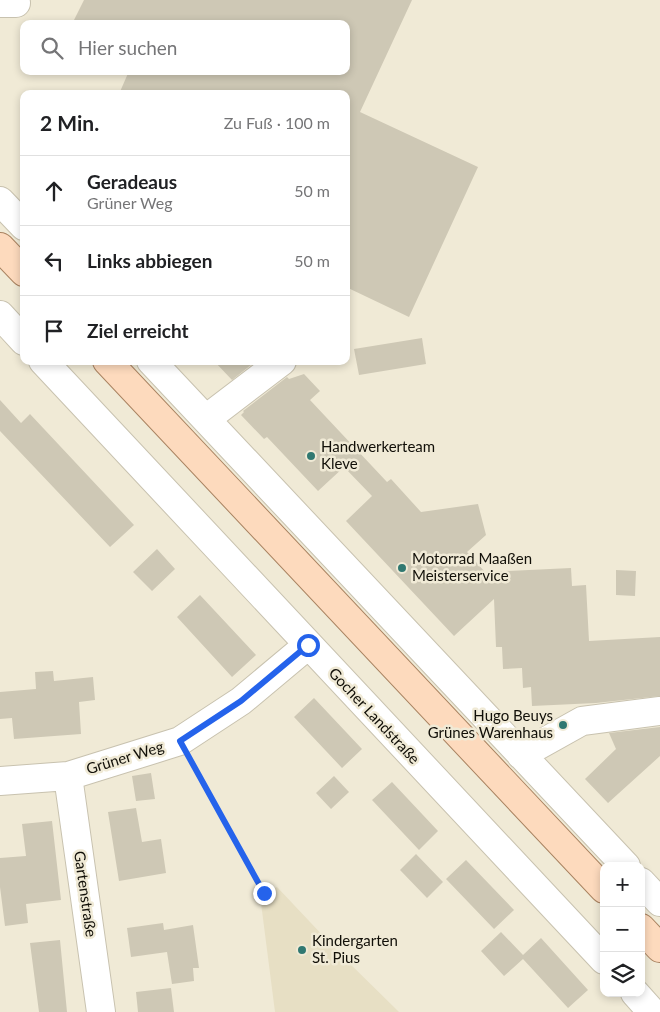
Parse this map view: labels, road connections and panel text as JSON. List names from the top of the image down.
{
  "streets": {
    "street": ["Gocher Landstraße", "Grüner Weg", "Gartenstraße"]
  },
  "crossings": [
    ["Gocher Landstraße", "Grüner Weg"],
    ["Grüner Weg", "Gartenstraße"]
  ],
  "places": [
    "Handwerkerteam Kleve",
    "Motorrad Maaßen Meisterservice",
    "Hugo Beuys Grünes Warenhaus",
    "Kindergarten St. Pius"
  ],
  "page": {
    "search": "Hier suchen",
    "heading": ["2 Min.", "Zu Fuß · 100 m"],
    "list": [
      ["Geradeaus", "Grüner Weg", "50 m"],
      ["Links abbiegen", "50 m"],
      "Ziel erreicht"
    ],
    "map_buttons": ["+", "−"]
  }
}
